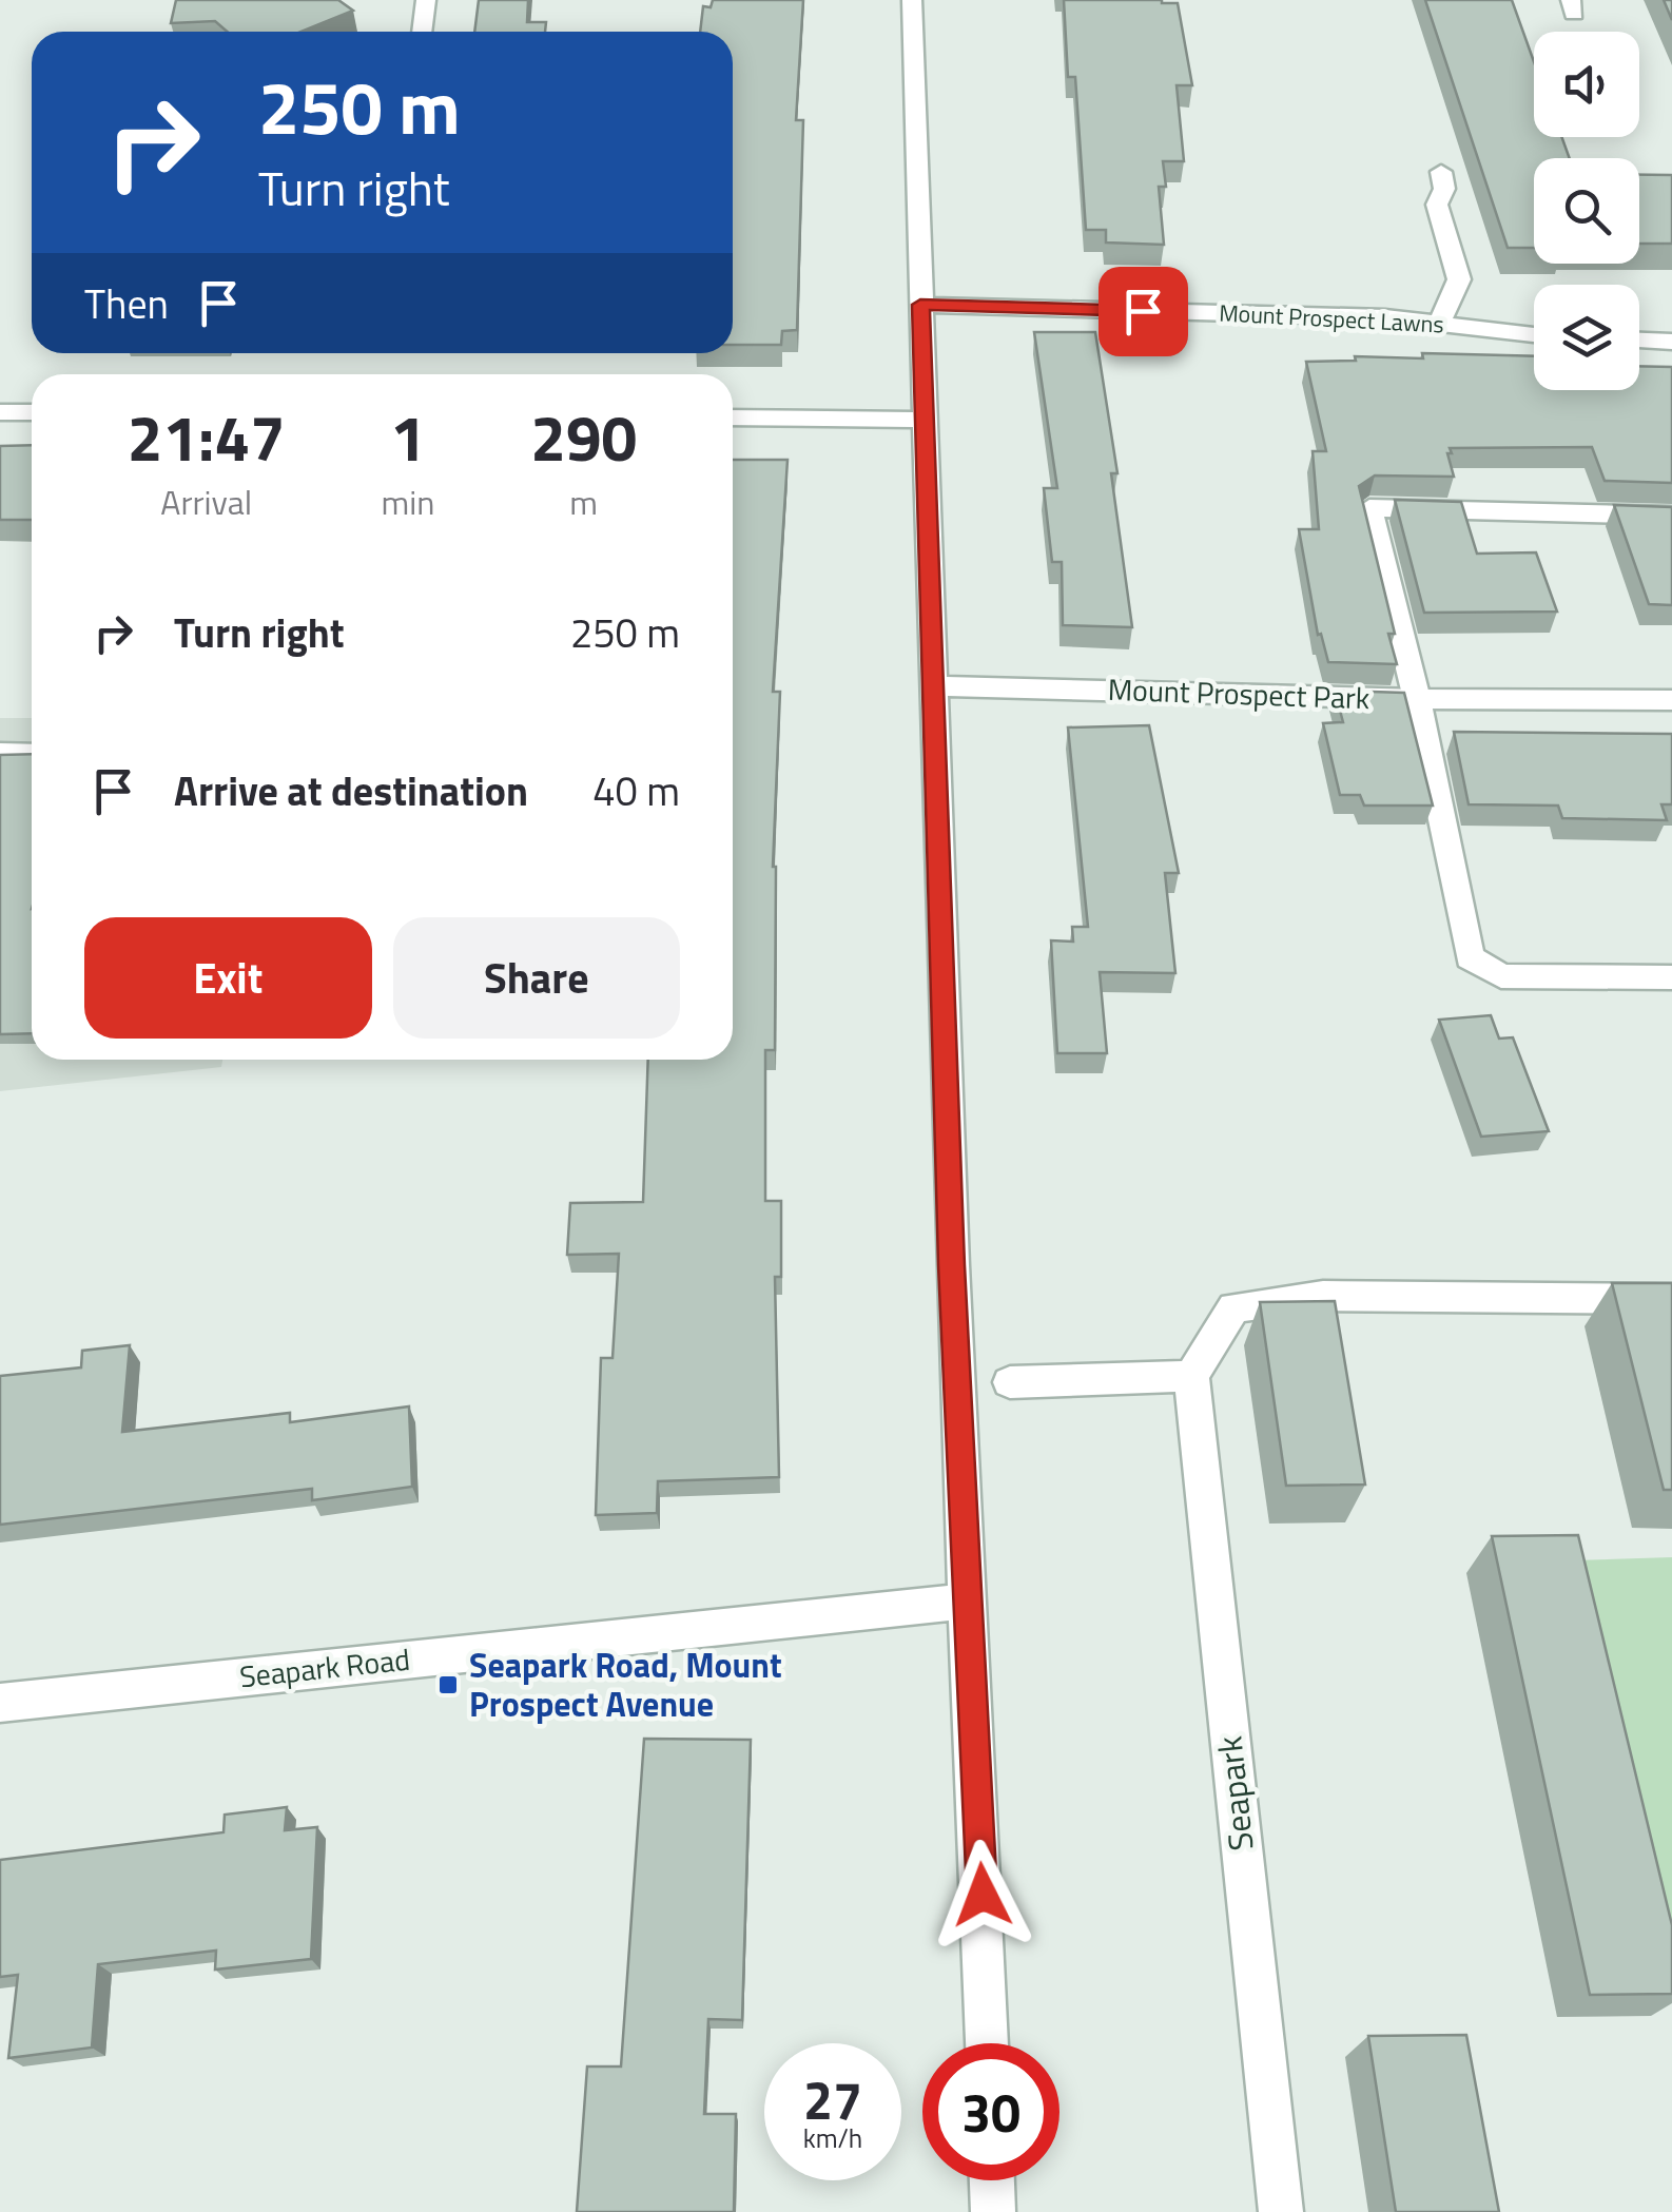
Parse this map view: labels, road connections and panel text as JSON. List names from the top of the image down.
{
  "streets": {
    "street": [
      "Mount Prospect Lawns",
      "Mount Prospect Park",
      "Seapark Road",
      "Seapark"
    ]
  },
  "places": {
    "transit": ["Seapark Road, Mount Prospect Avenue"]
  },
  "page": {
    "turn": ["250 m", "Turn right"],
    "then": "Then",
    "eta": [
      "21:47",
      "Arrival",
      "1",
      "min",
      "290",
      "m"
    ],
    "list": [
      {
        "name": "Turn right",
        "value": "250 m"
      },
      {
        "name": "Arrive at destination",
        "value": "40 m"
      }
    ],
    "buttons": ["Exit", "Share"],
    "speed": "27 km/h",
    "limit": "30"
  }
}
